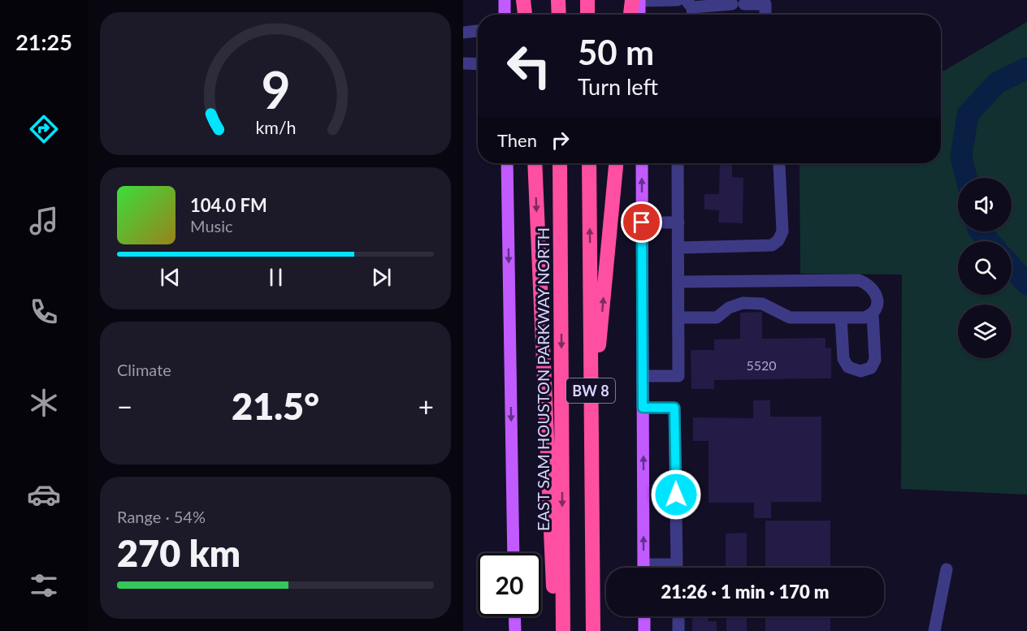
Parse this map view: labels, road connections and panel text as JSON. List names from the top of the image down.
{
  "streets": {
    "highway": ["EAST SAM HOUSTON PARKWAY NORTH", "BW 8"]
  },
  "house_numbers": ["5520"],
  "page": {
    "tabs": "21:25",
    "turn": ["50 m", "Turn left"],
    "then": "Then",
    "song": ["104.0 FM", "Music"],
    "tile": [
      "Climate",
      ["Range · 54%", "270 km"]
    ],
    "heat": ["−", "21.5°", "+"],
    "limit": "20",
    "trip": "21:26 · 1 min · 170 m",
    "gauge": ["9", "km/h"]
  }
}
